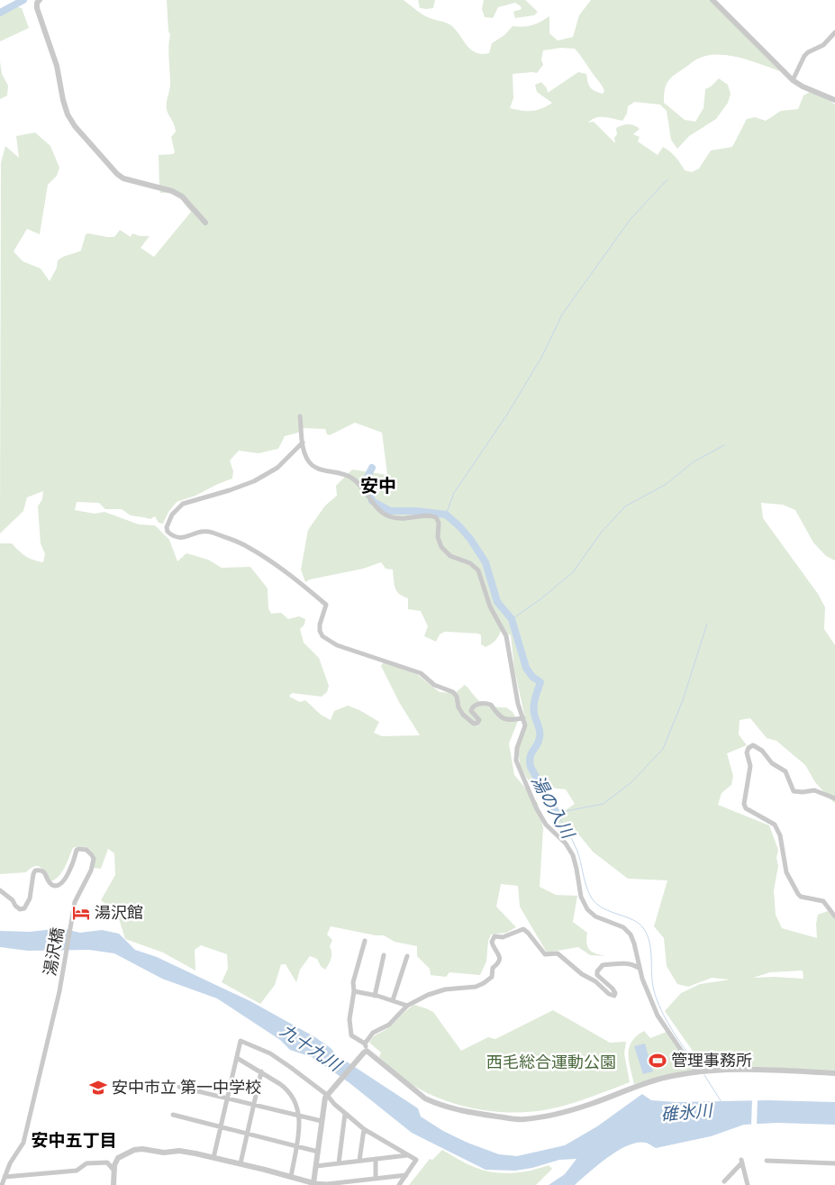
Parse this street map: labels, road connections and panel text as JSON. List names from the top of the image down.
{
  "streets": {
    "street": ["湯沢橋"]
  },
  "districts": ["安中", "安中五丁目"],
  "water": ["湯の入川", "九十九川", "碓氷川"],
  "parks": ["西毛総合運動公園"],
  "places": {
    "hotel": ["湯沢館"],
    "sports": ["管理事務所"],
    "school or university": ["安中市立 第一中学校"]
  }
}
